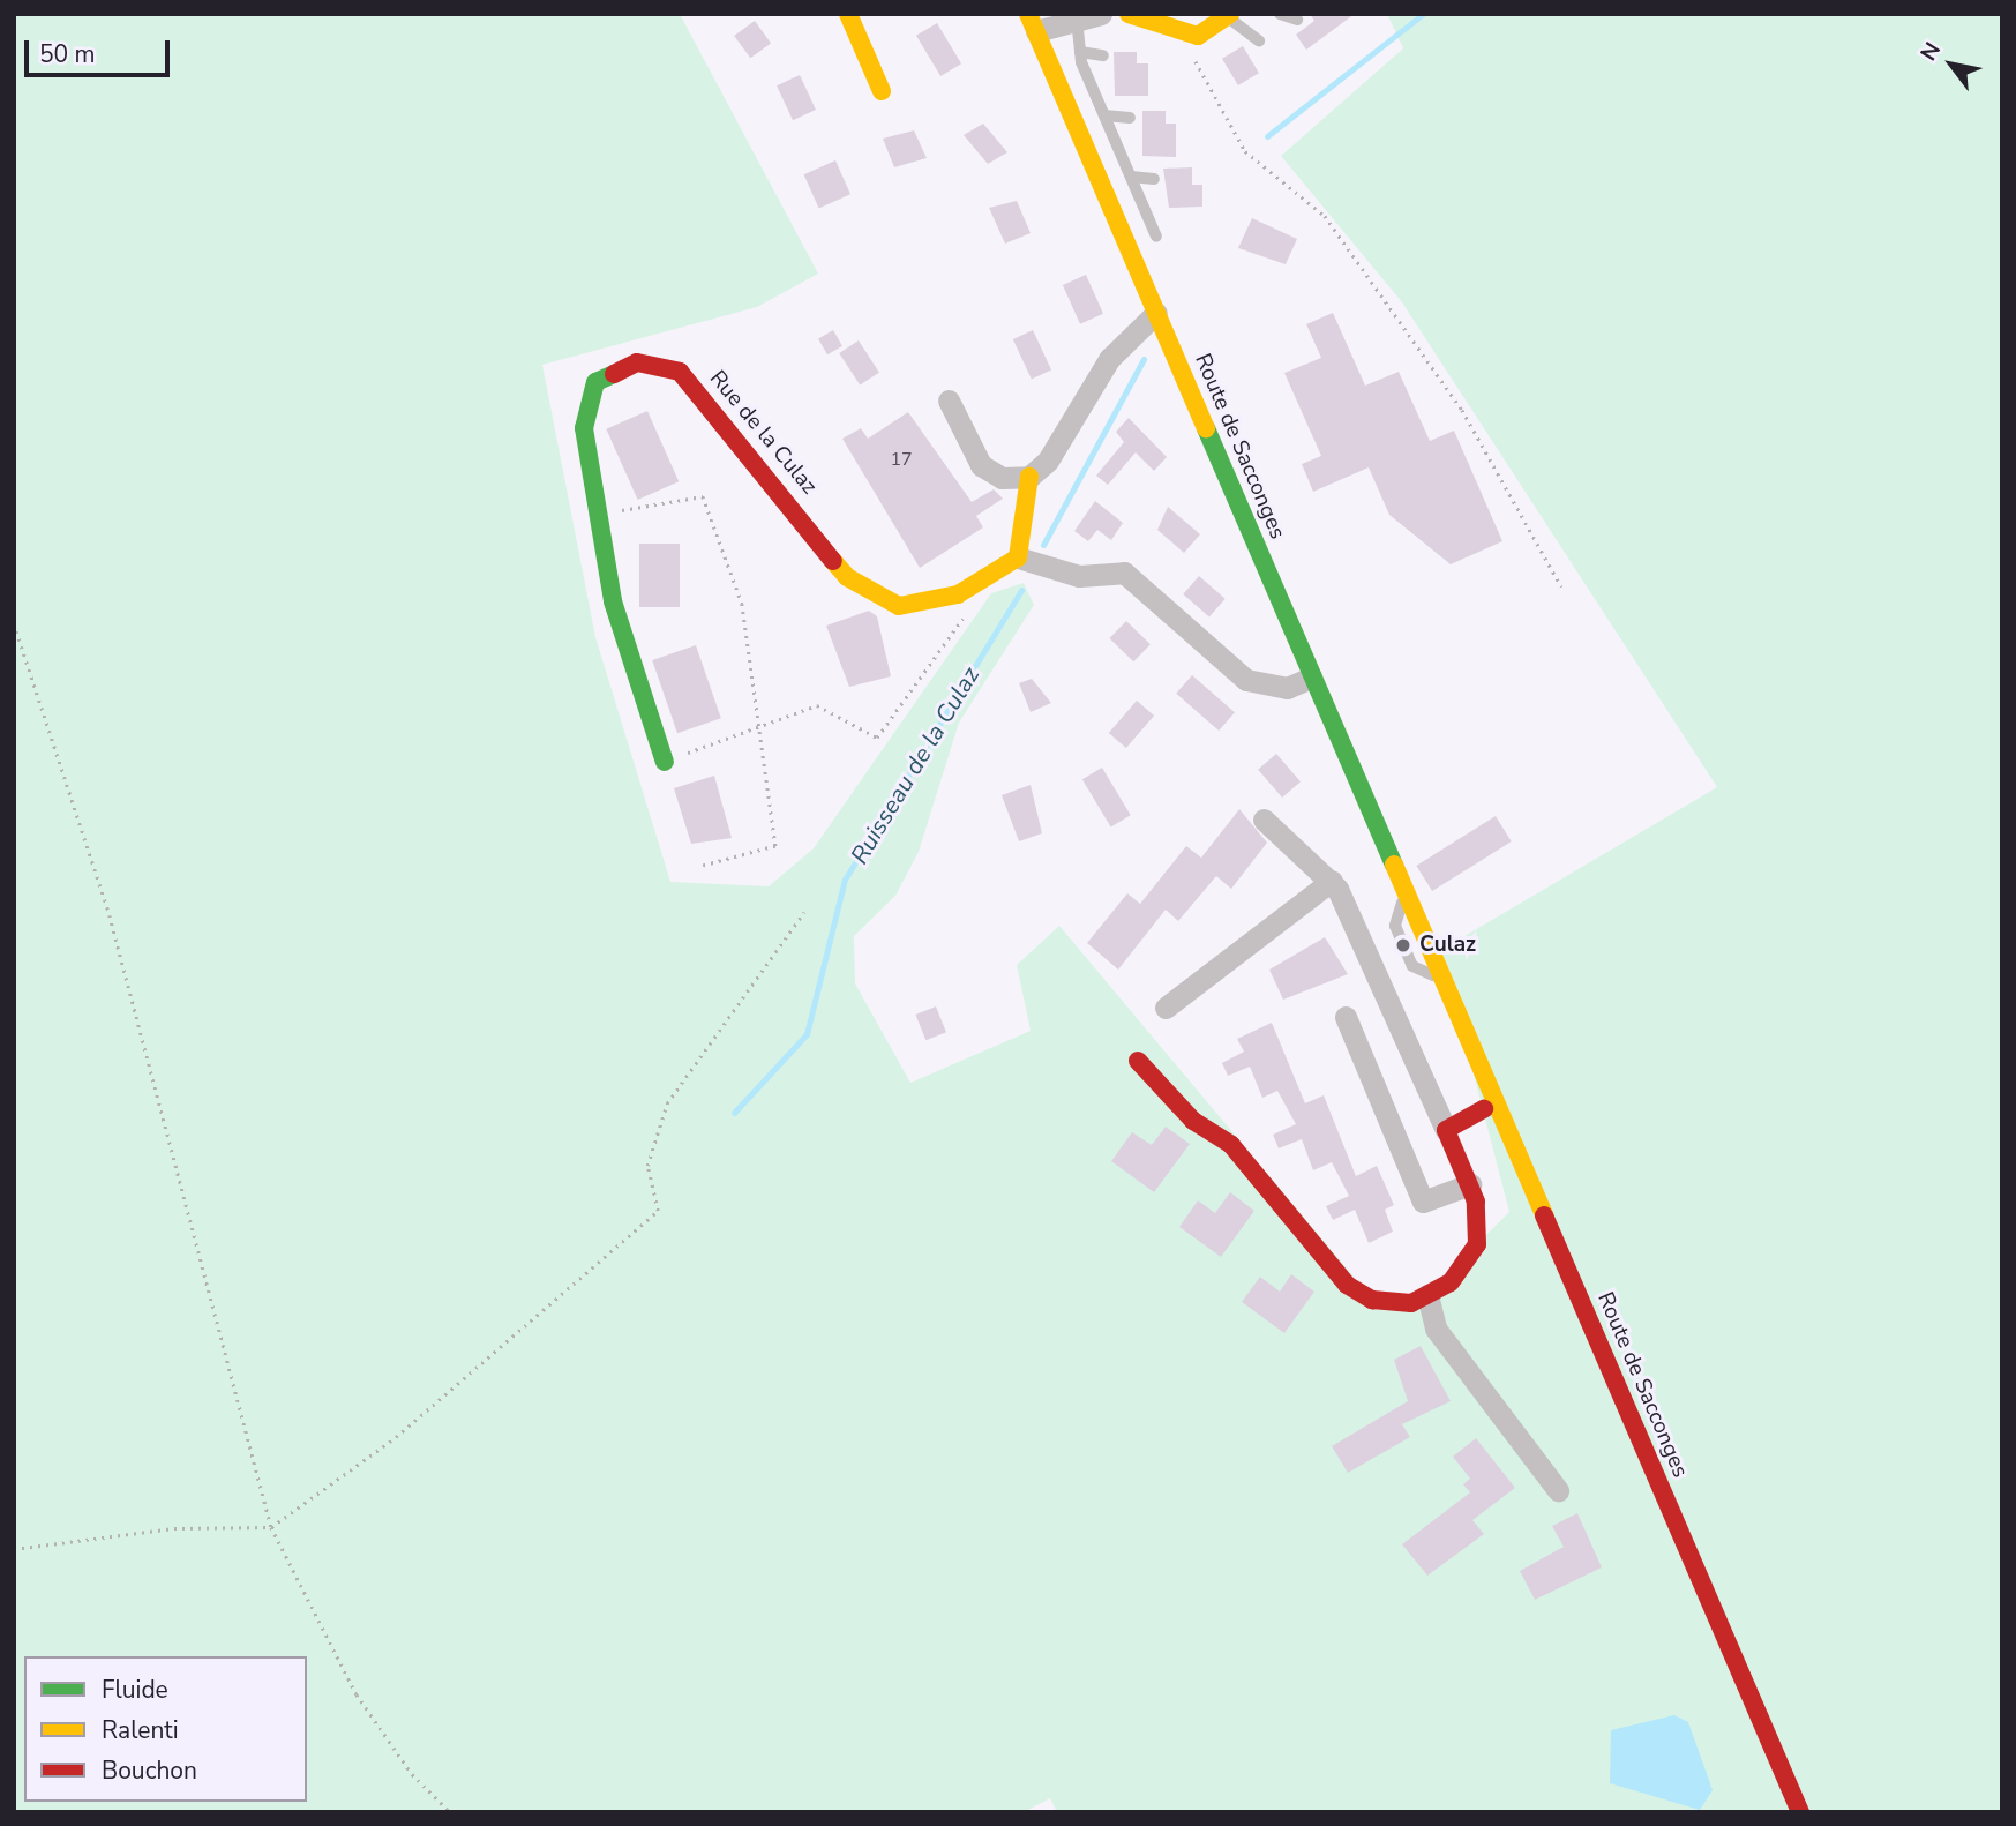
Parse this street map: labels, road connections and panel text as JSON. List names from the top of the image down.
{
  "streets": {
    "street": ["Rue de la Culaz", "Route de Sacconges"]
  },
  "water": ["Ruisseau de la Culaz"],
  "places": ["Culaz"],
  "house_numbers": ["17"],
  "legend": ["Fluide", "Ralenti", "Bouchon"],
  "scale_bar": "50 m",
  "north": "top left"
}
